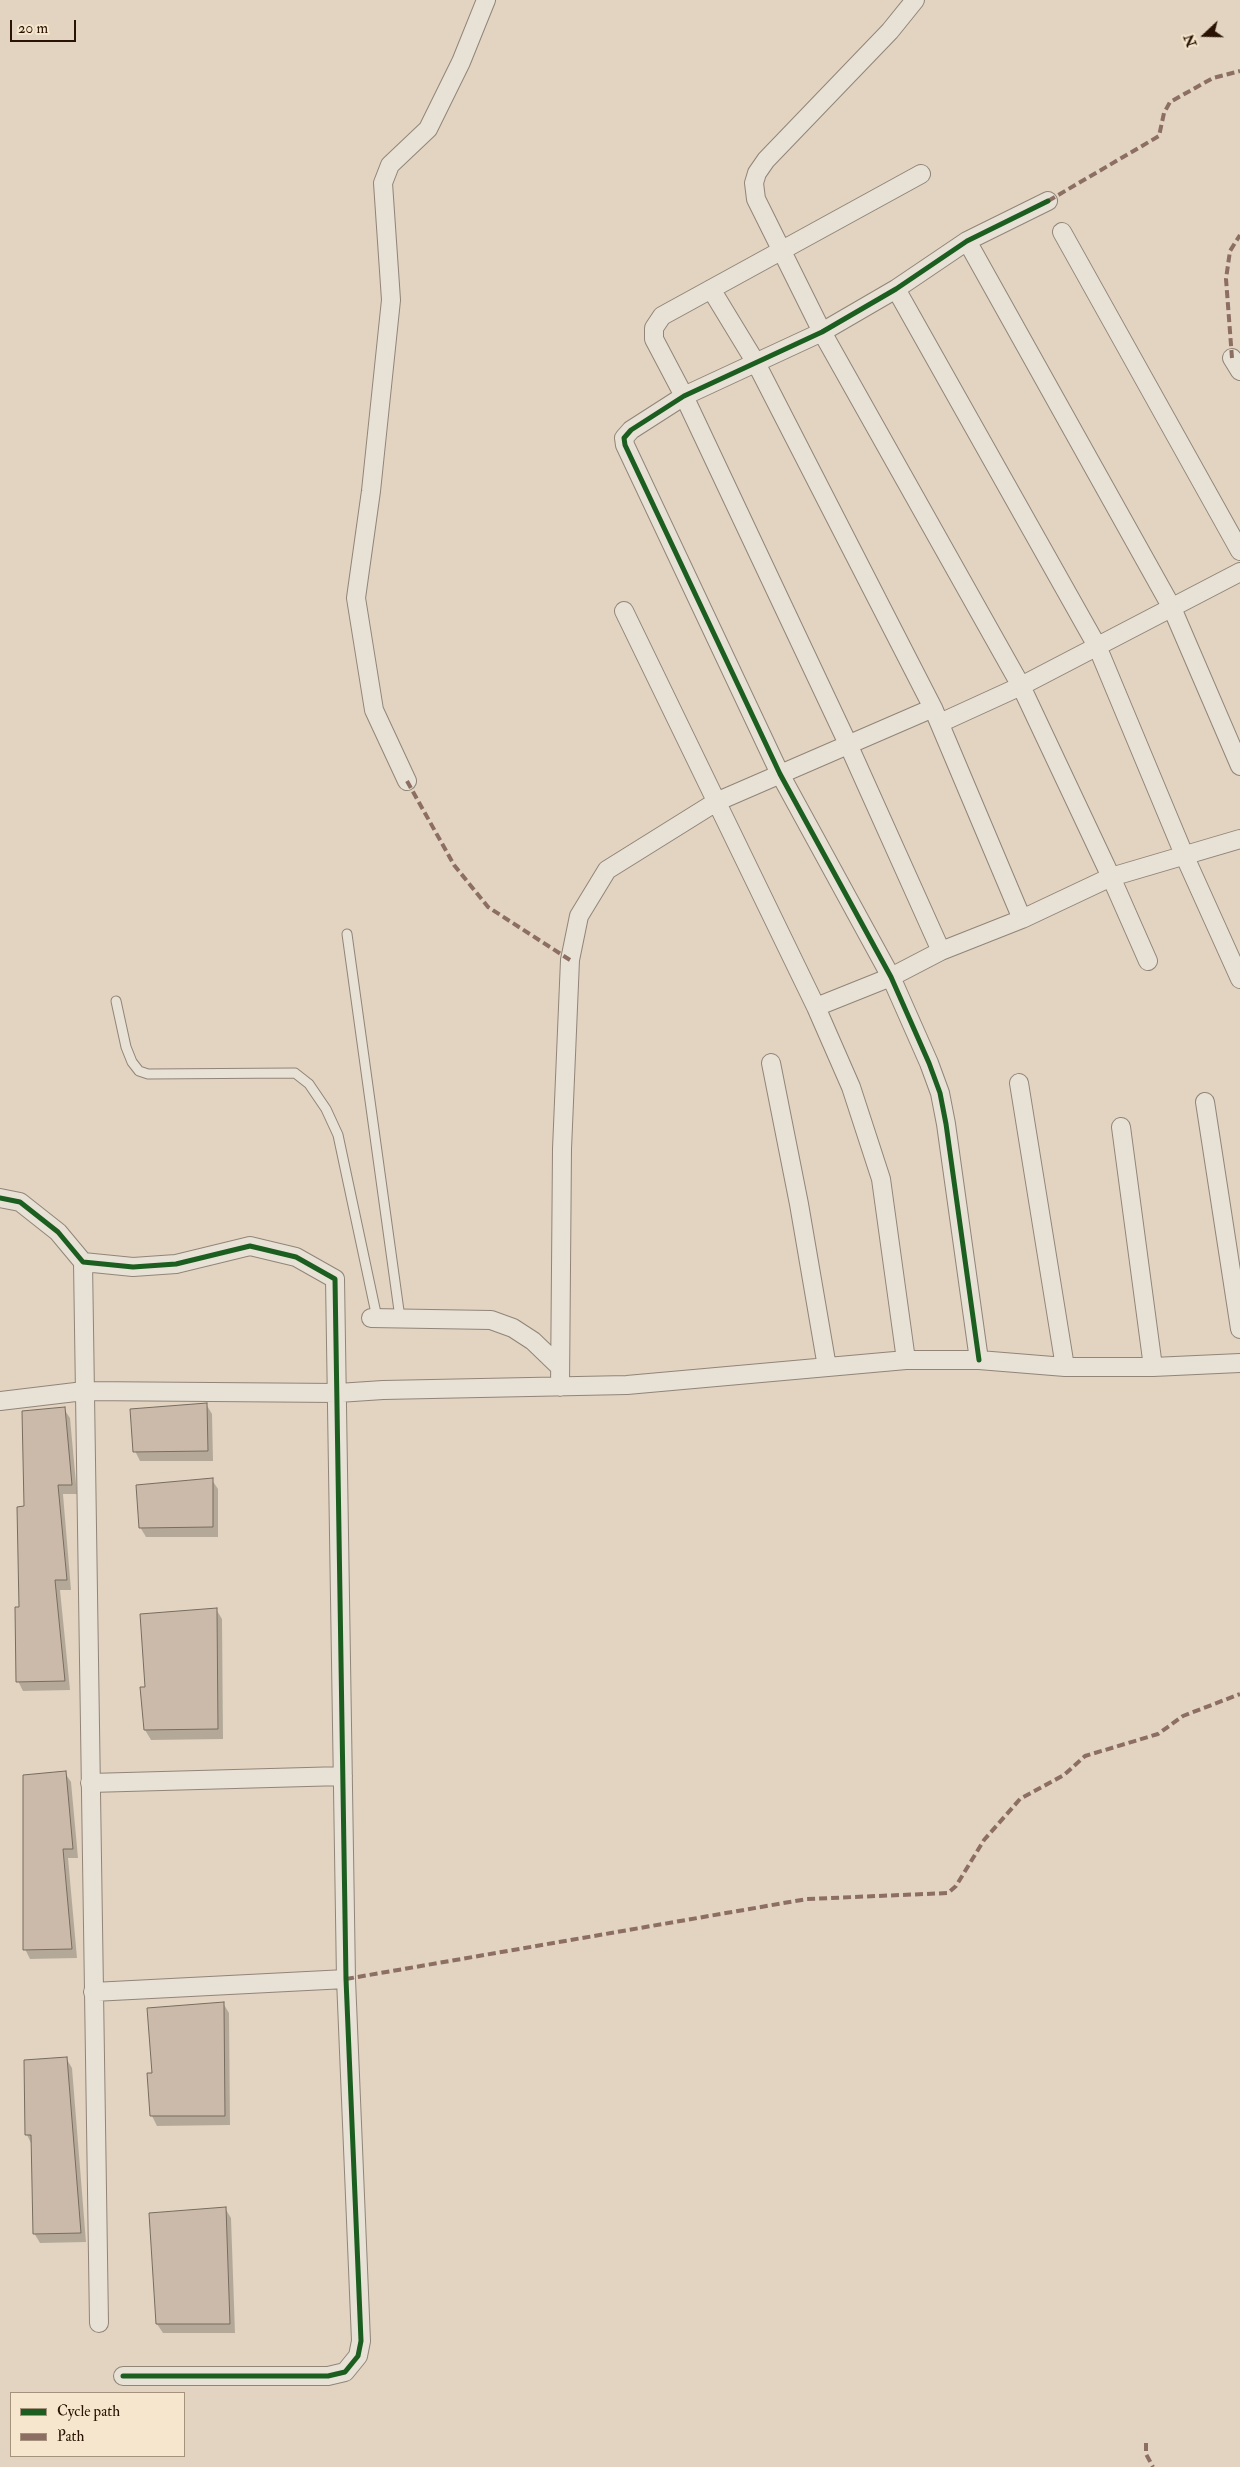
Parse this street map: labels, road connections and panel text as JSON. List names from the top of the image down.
{
  "legend": ["Cycle path", "Path"],
  "scale_bar": "20 m",
  "north": "left"
}
